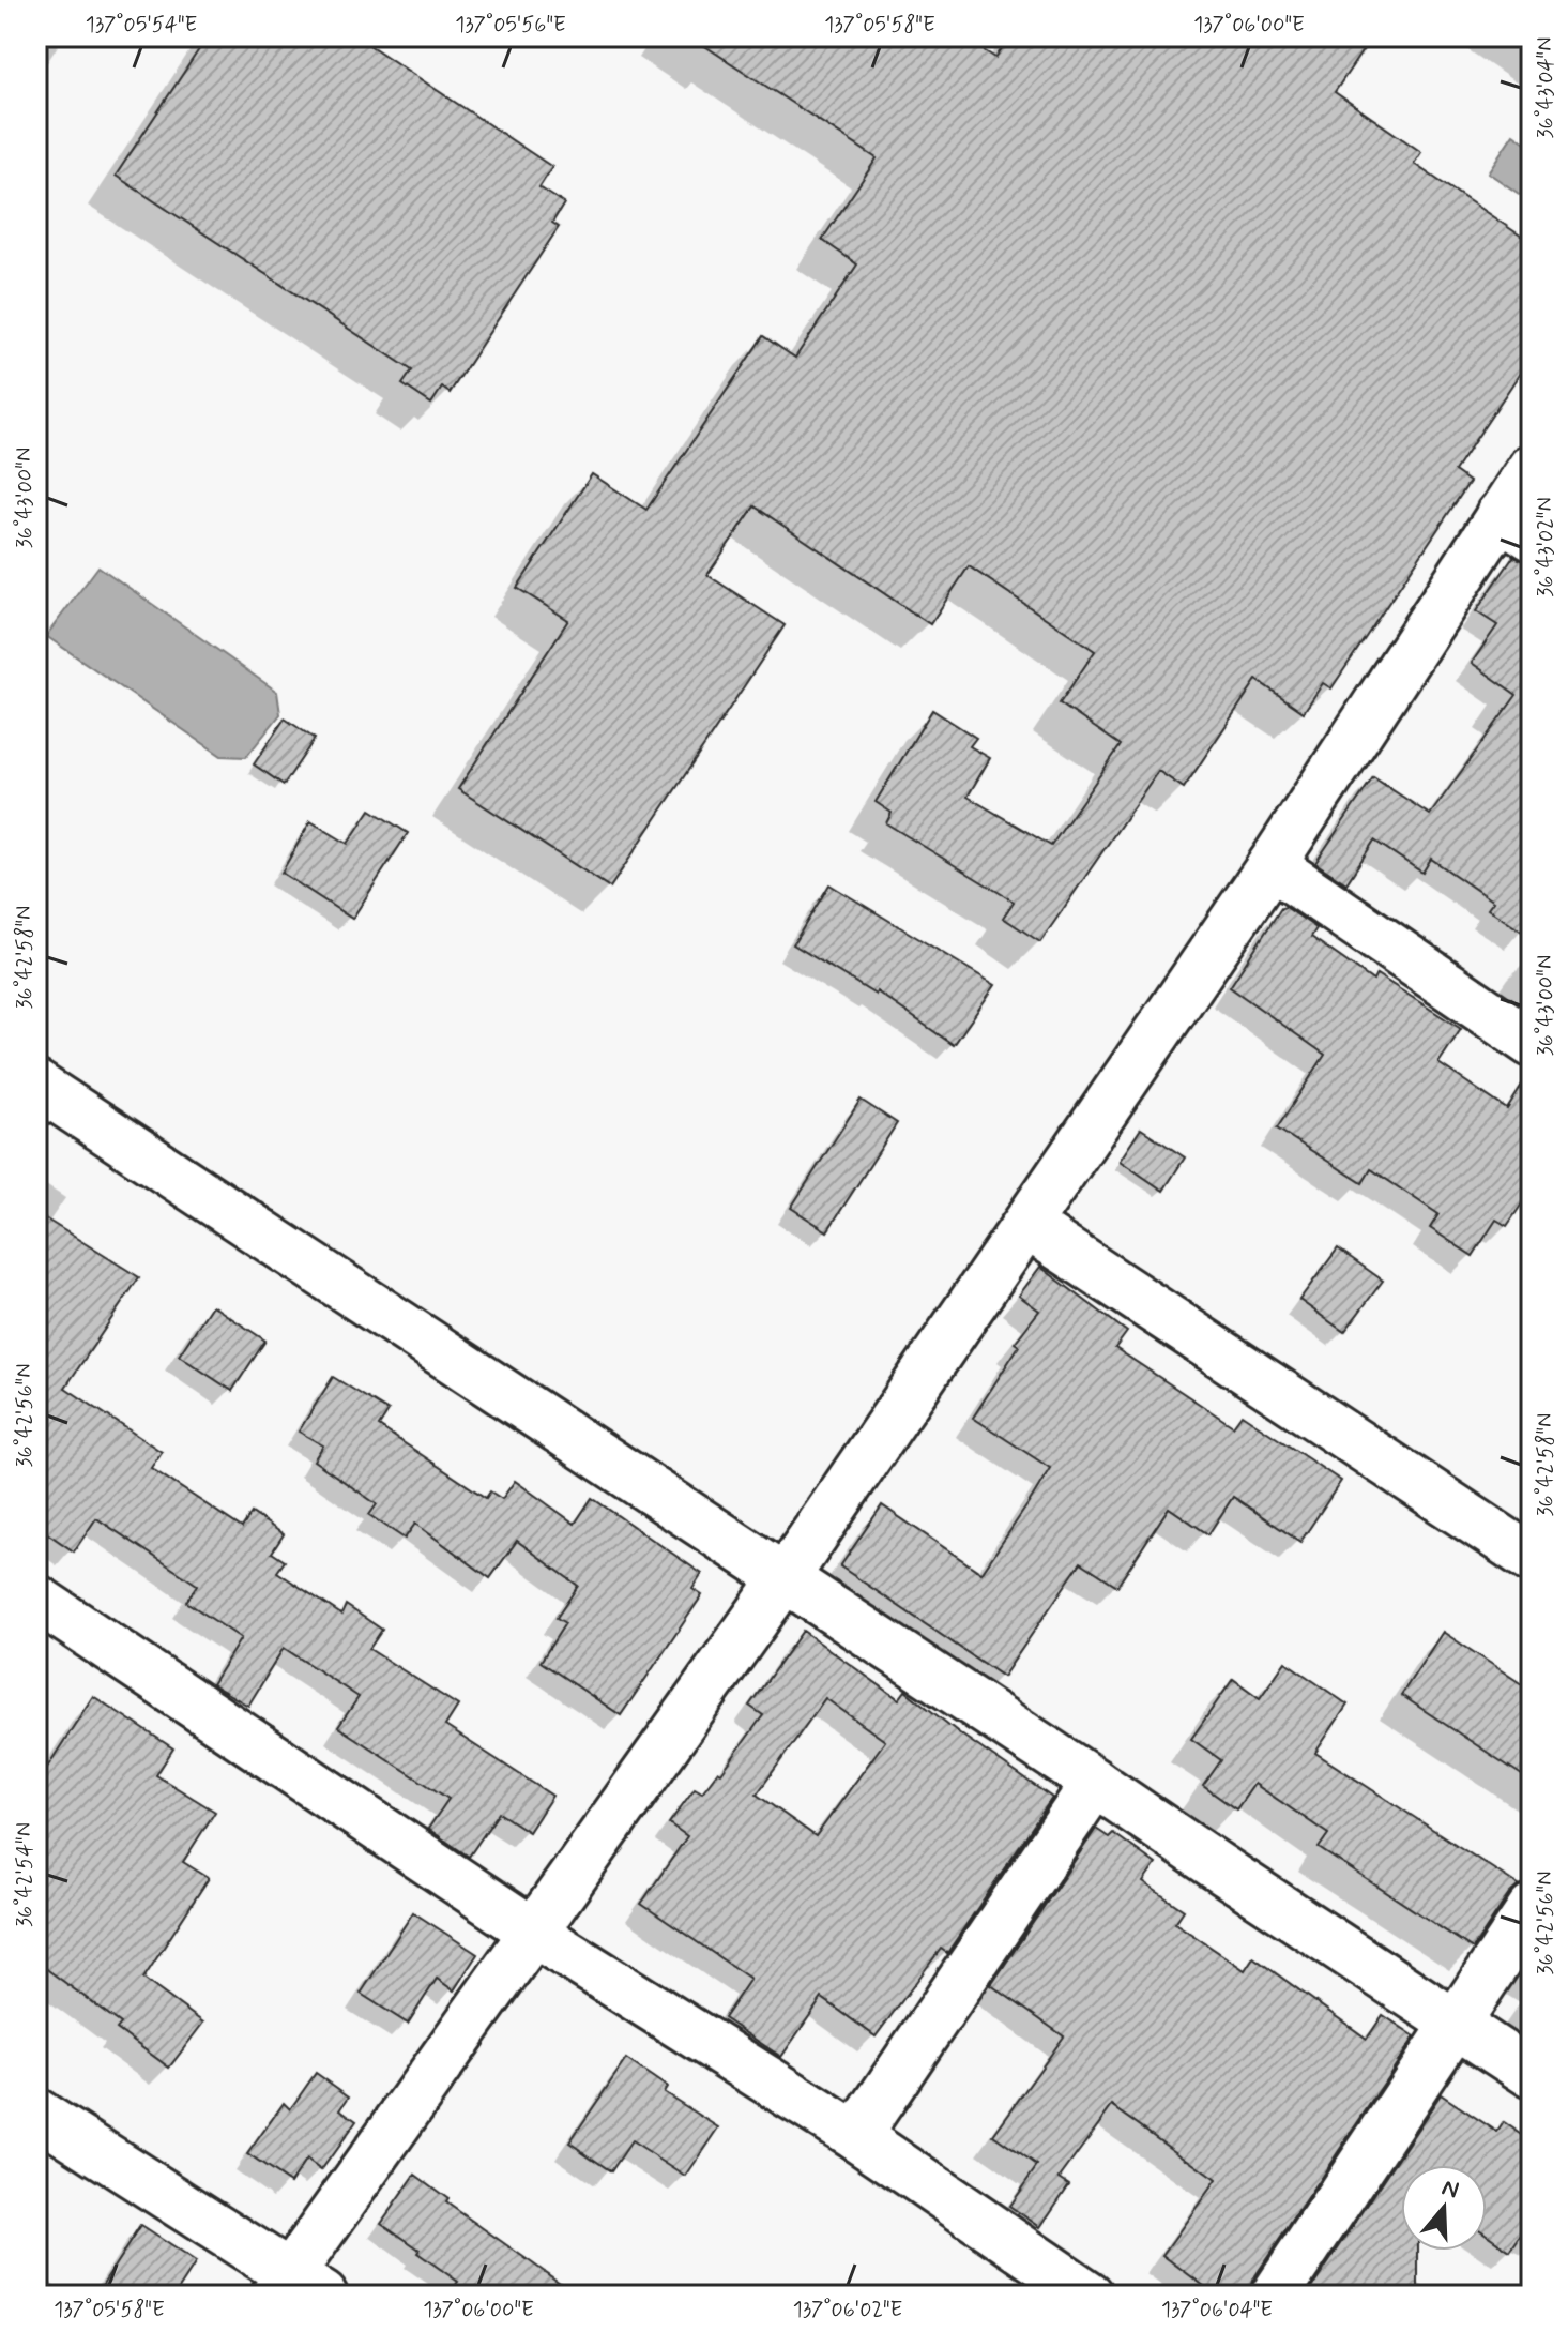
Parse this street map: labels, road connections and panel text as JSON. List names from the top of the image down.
{
  "north": "top",
  "coordinates": [
    "137°05'54\"E",
    "137°05'56\"E",
    "137°05'58\"E",
    "137°06'00\"E",
    "36°43'04\"N",
    "36°43'00\"N",
    "36°43'02\"N",
    "36°42'58\"N",
    "36°42'56\"N",
    "36°42'54\"N",
    "137°06'02\"E",
    "137°06'04\"E"
  ]
}
